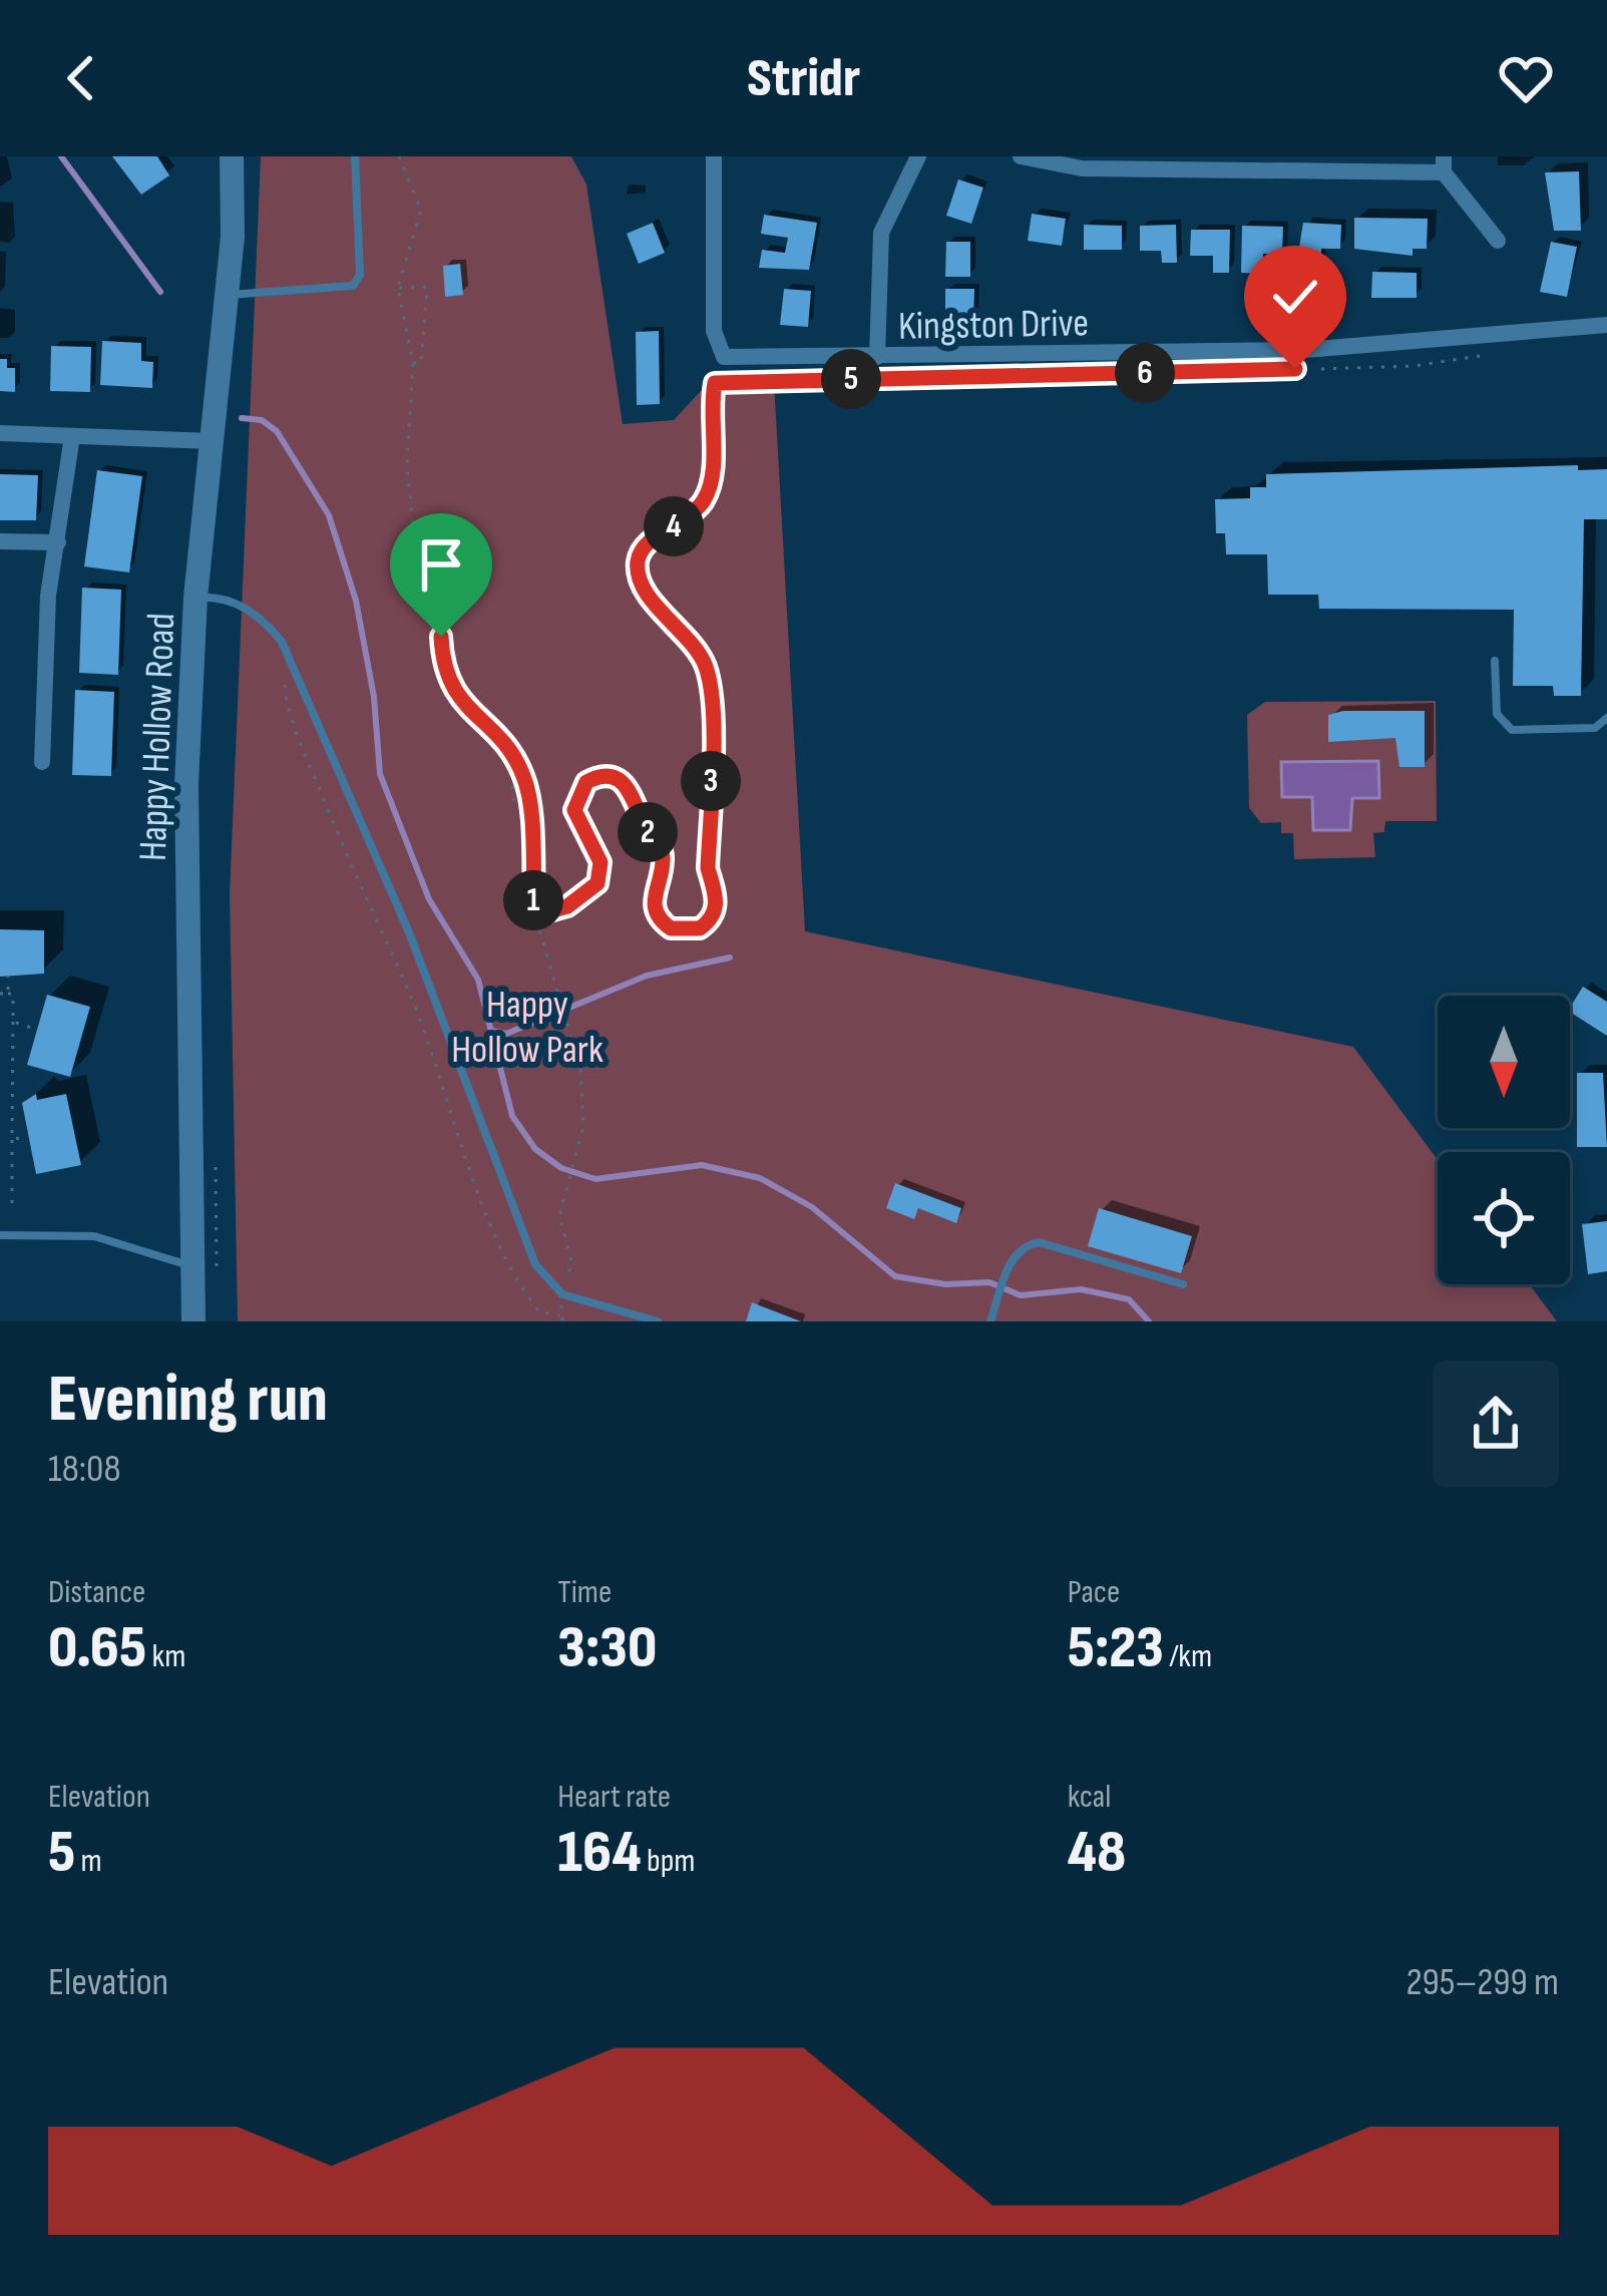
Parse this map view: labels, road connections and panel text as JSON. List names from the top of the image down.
{
  "streets": {
    "main road": ["Happy Hollow Road"],
    "street": ["Kingston Drive"]
  },
  "parks": ["Happy Hollow Park"],
  "north": "bottom",
  "page": {
    "header": "Stridr",
    "pins": [
      "6",
      "5",
      "4",
      "3",
      "2",
      "1"
    ],
    "heading": ["Evening run", "18:08"],
    "stats": [
      ["Distance", "0.65 km"],
      ["Time", "3:30"],
      ["Pace", "5:23 /km"],
      ["Elevation", "5 m"],
      ["Heart rate", "164 bpm"],
      ["kcal", "48"]
    ],
    "chart": ["Elevation", "295–299 m"]
  }
}
